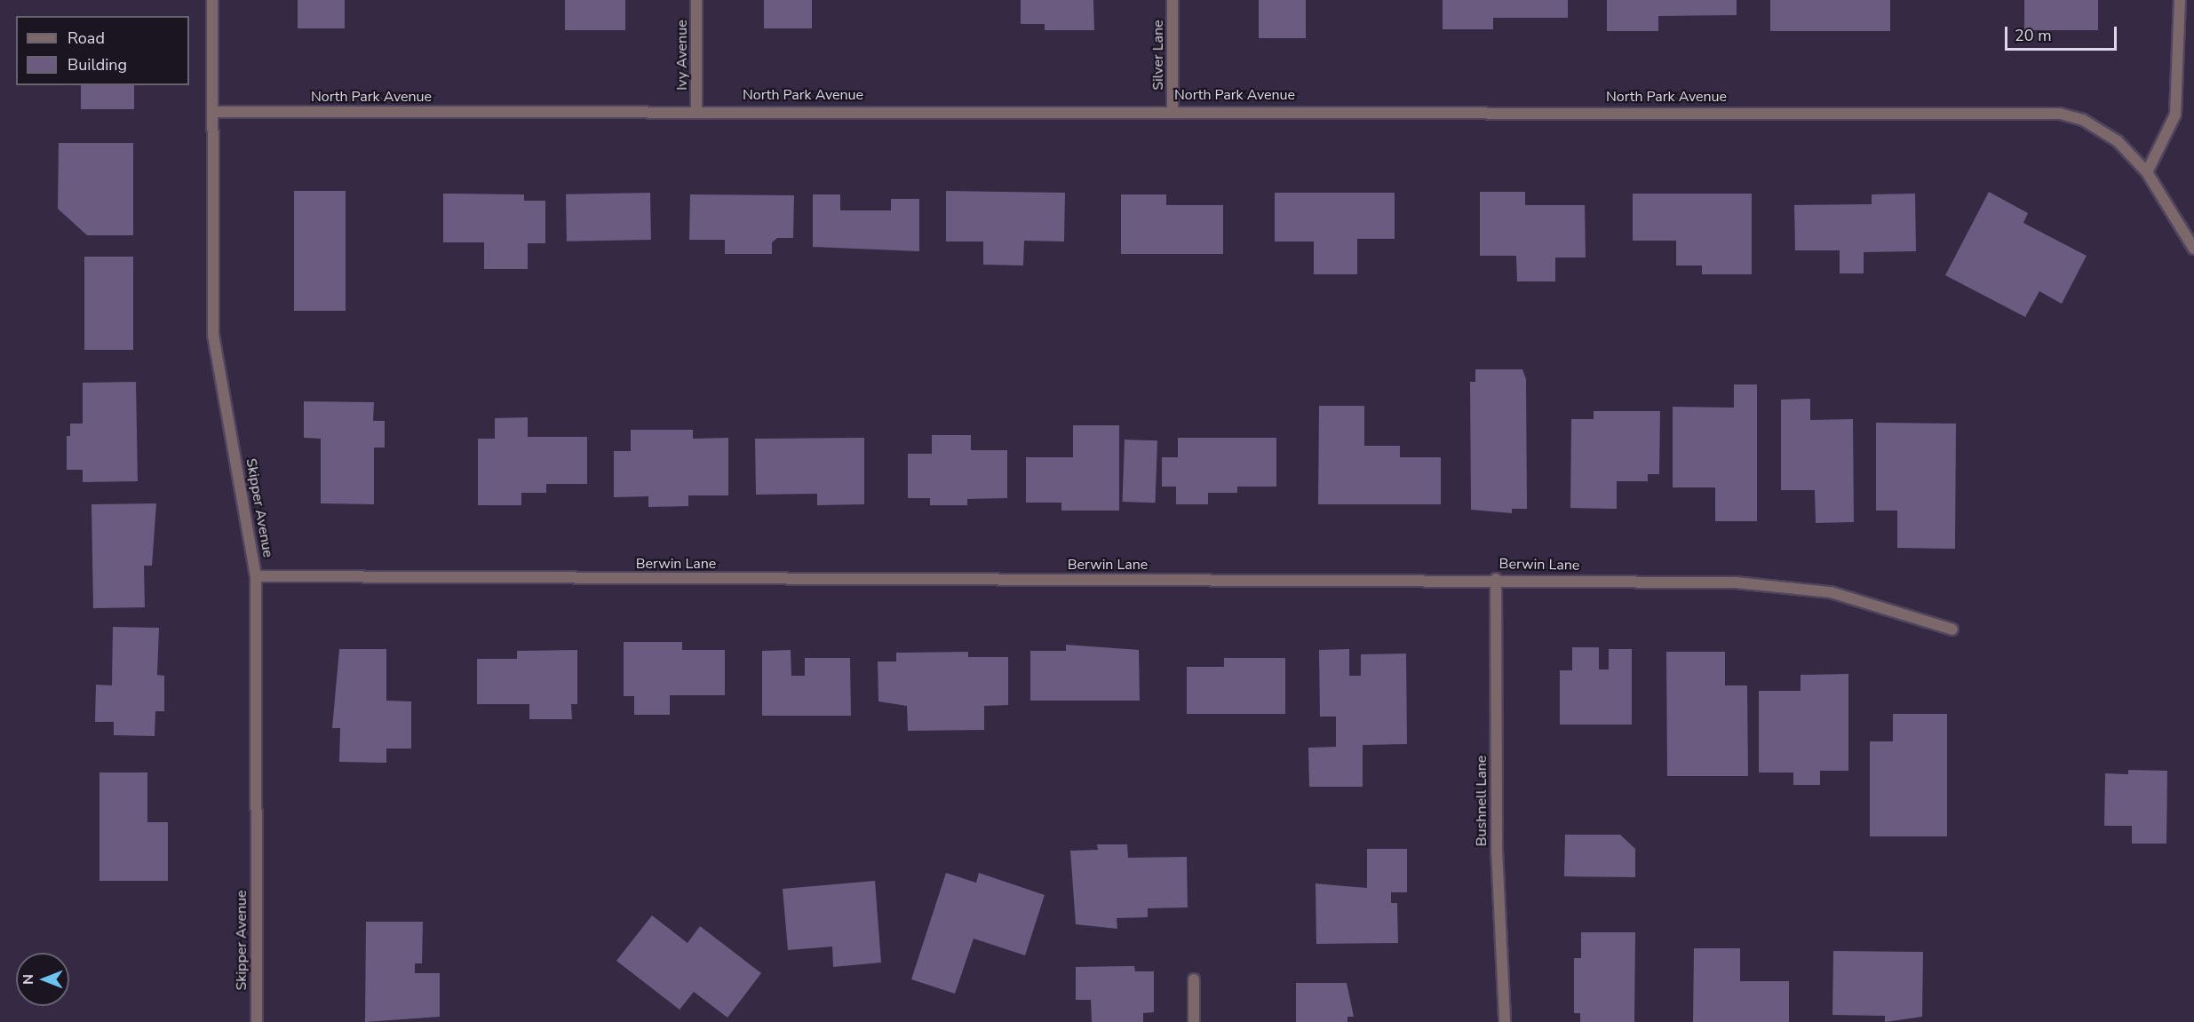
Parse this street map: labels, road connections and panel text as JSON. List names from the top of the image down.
{
  "streets": {
    "street": [
      "Ivy Avenue",
      "Silver Lane",
      "North Park Avenue",
      "Skipper Avenue",
      "Berwin Lane",
      "Bushnell Lane"
    ]
  },
  "crossings": [
    ["Ivy Avenue", "North Park Avenue"],
    ["Silver Lane", "North Park Avenue"],
    ["North Park Avenue", "Skipper Avenue"],
    ["Skipper Avenue", "Berwin Lane"],
    ["Berwin Lane", "Bushnell Lane"]
  ],
  "legend": ["Road", "Building"],
  "scale_bar": "20 m",
  "north": "left"
}
